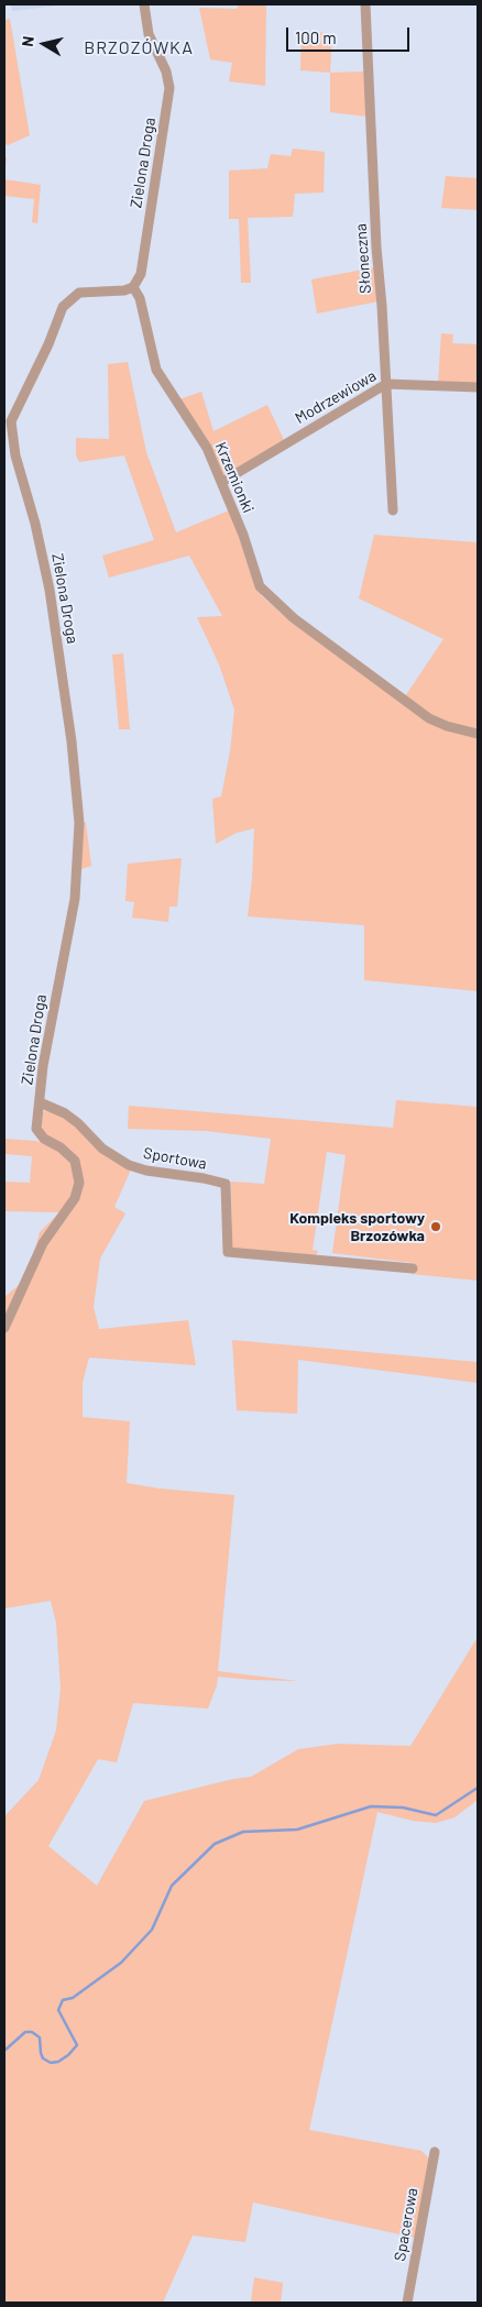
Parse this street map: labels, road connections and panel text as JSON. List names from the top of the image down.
{
  "streets": {
    "street": [
      "Zielona Droga",
      "Słoneczna",
      "Modrzewiowa",
      "Krzemionki",
      "Sportowa",
      "Spacerowa"
    ]
  },
  "crossings": [
    ["Zielona Droga", "Krzemionki"],
    ["Zielona Droga", "Sportowa"],
    ["Słoneczna", "Modrzewiowa"],
    ["Modrzewiowa", "Krzemionki"]
  ],
  "districts": ["BRZOZÓWKA"],
  "places": ["Kompleks sportowy Brzozówka"],
  "scale_bar": "100 m",
  "north": "left"
}
